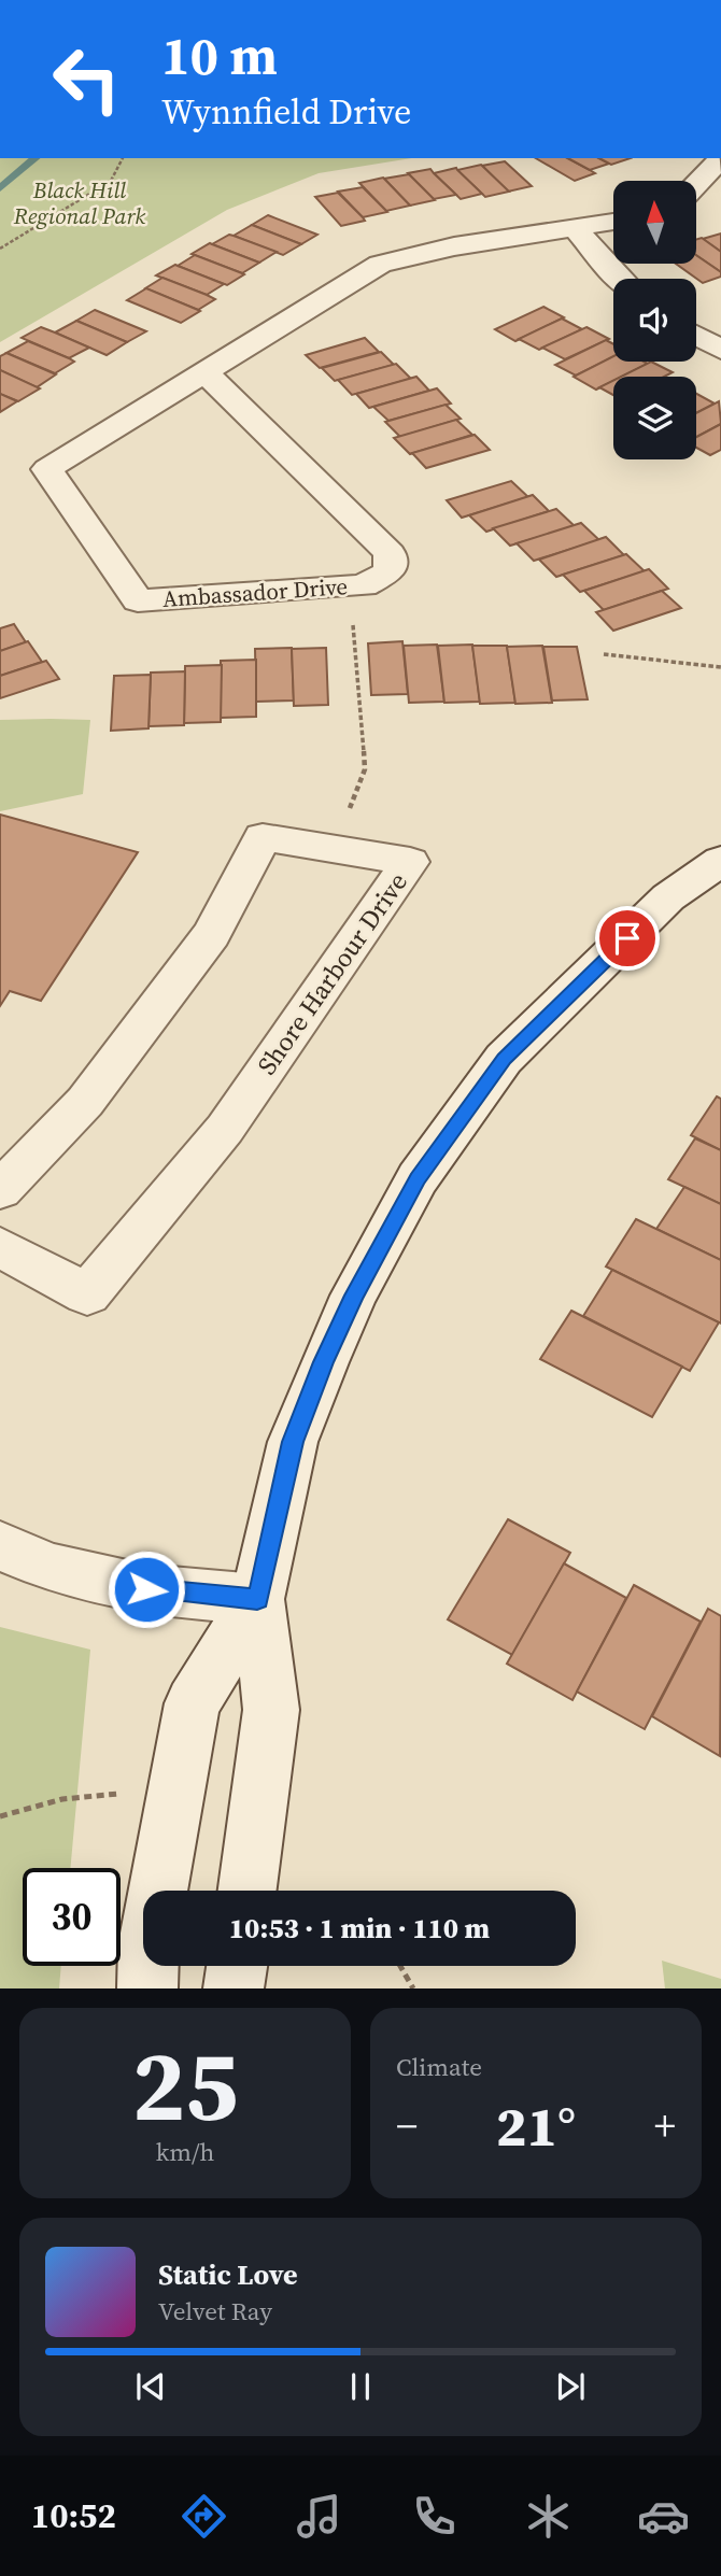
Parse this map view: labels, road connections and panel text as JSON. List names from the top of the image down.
{
  "streets": {
    "street": ["Ambassador Drive", "Shore Harbour Drive"]
  },
  "parks": ["Black Hill Regional Park"],
  "north": "top",
  "page": {
    "turn": ["10 m", "Wynnfield Drive"],
    "limit": "30",
    "trip": "10:53 · 1 min · 110 m",
    "tile": [
      ["25", "km/h"],
      "Climate"
    ],
    "heat": ["−", "21°", "+"],
    "song": ["Static Love", "Velvet Ray"],
    "tabs": "10:52"
  }
}
